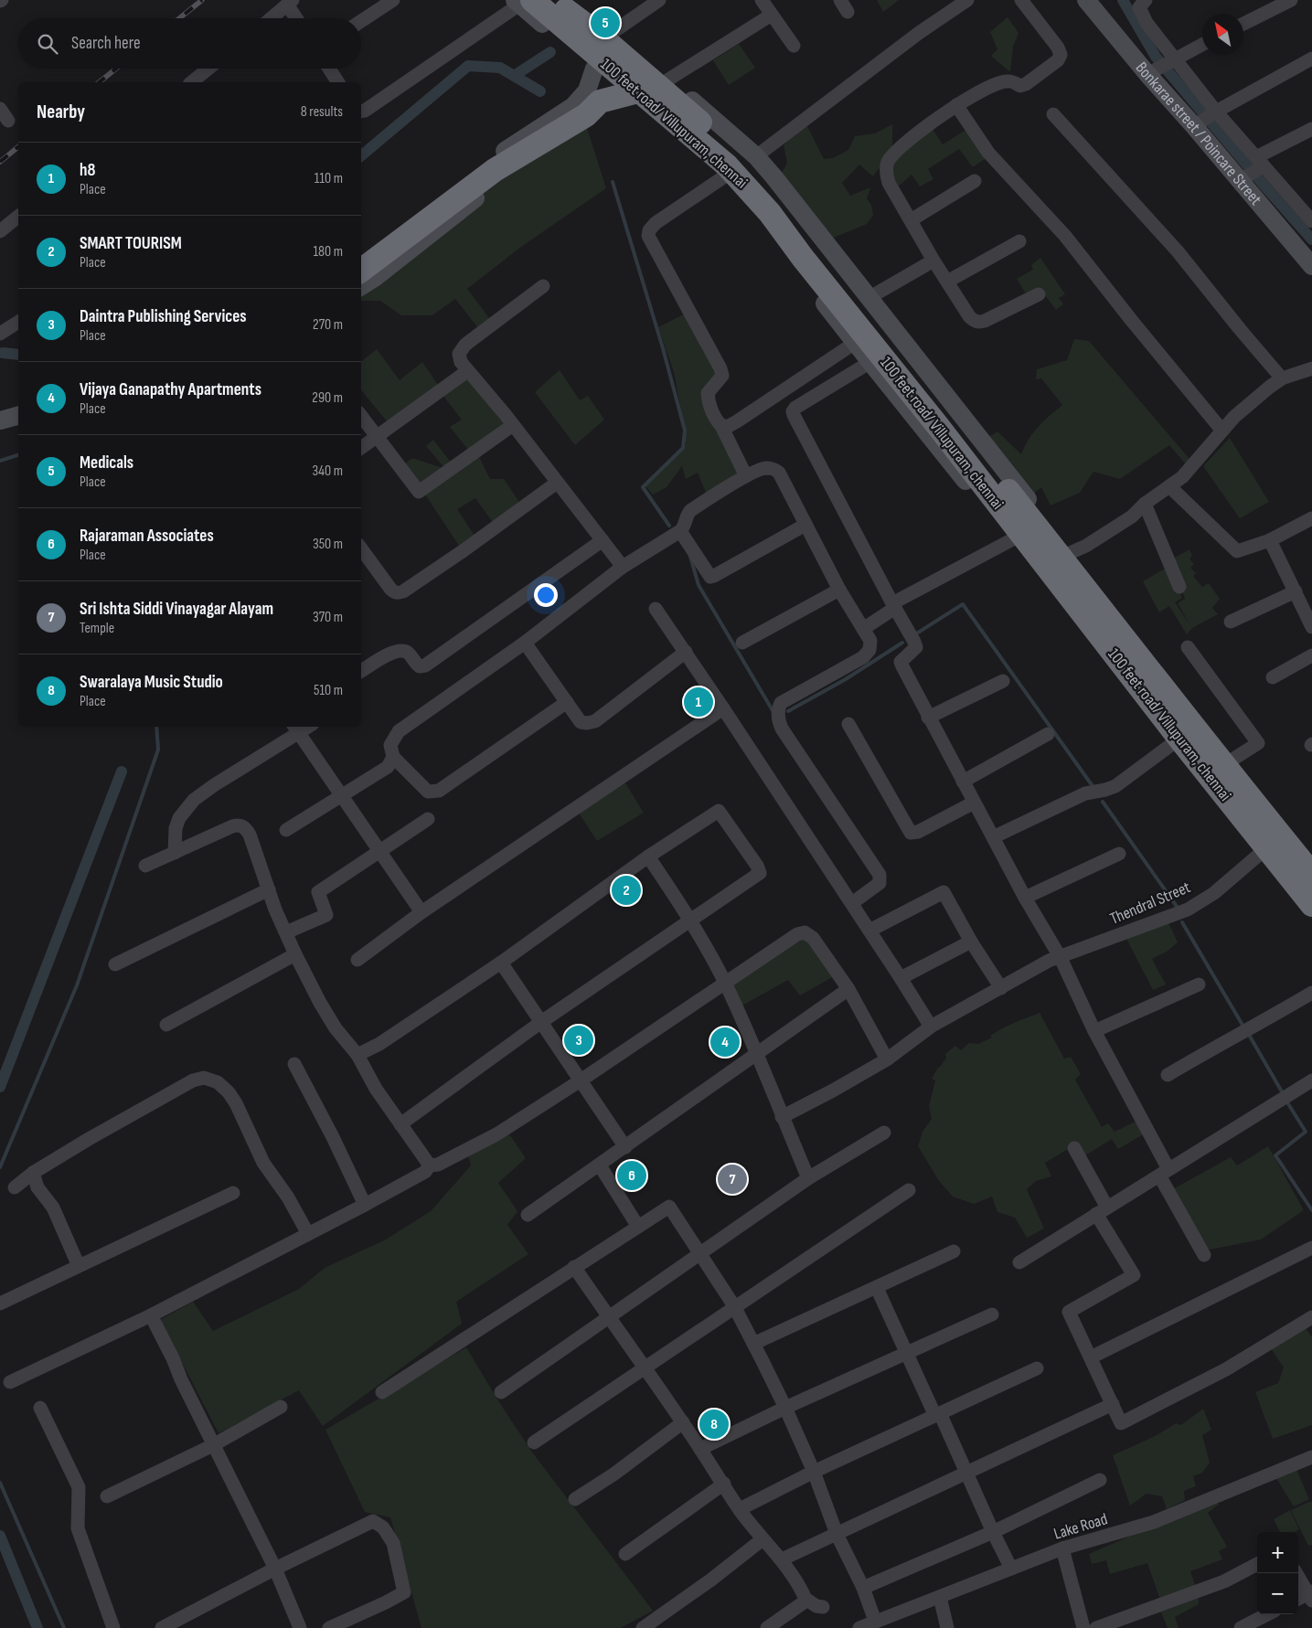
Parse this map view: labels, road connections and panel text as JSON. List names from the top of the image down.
{
  "streets": {
    "highway": ["100 feet road/ Villupuram, chennai"],
    "street": ["Bonkarae street / Poincare Street", "Thendral Street", "Lake Road"]
  },
  "crossings": [
    ["100 feet road/ Villupuram, chennai", "Thendral Street"]
  ],
  "north": "top left",
  "page": {
    "pins": [
      "5",
      "1",
      "2",
      "3",
      "4",
      "6",
      "7",
      "8"
    ],
    "search": "Search here",
    "heading": ["Nearby", "8 results"],
    "list": [
      {
        "mark": "1",
        "name": "h8",
        "note": "Place",
        "value": "110 m"
      },
      {
        "mark": "2",
        "name": "SMART TOURISM",
        "note": "Place",
        "value": "180 m"
      },
      {
        "mark": "3",
        "name": "Daintra Publishing Services",
        "note": "Place",
        "value": "270 m"
      },
      {
        "mark": "4",
        "name": "Vijaya Ganapathy Apartments",
        "note": "Place",
        "value": "290 m"
      },
      {
        "mark": "5",
        "name": "Medicals",
        "note": "Place",
        "value": "340 m"
      },
      {
        "mark": "6",
        "name": "Rajaraman Associates",
        "note": "Place",
        "value": "350 m"
      },
      {
        "mark": "7",
        "name": "Sri Ishta Siddi Vinayagar Alayam",
        "note": "Temple",
        "value": "370 m"
      },
      {
        "mark": "8",
        "name": "Swaralaya Music Studio",
        "note": "Place",
        "value": "510 m"
      }
    ],
    "map_buttons": ["+", "−"]
  }
}
